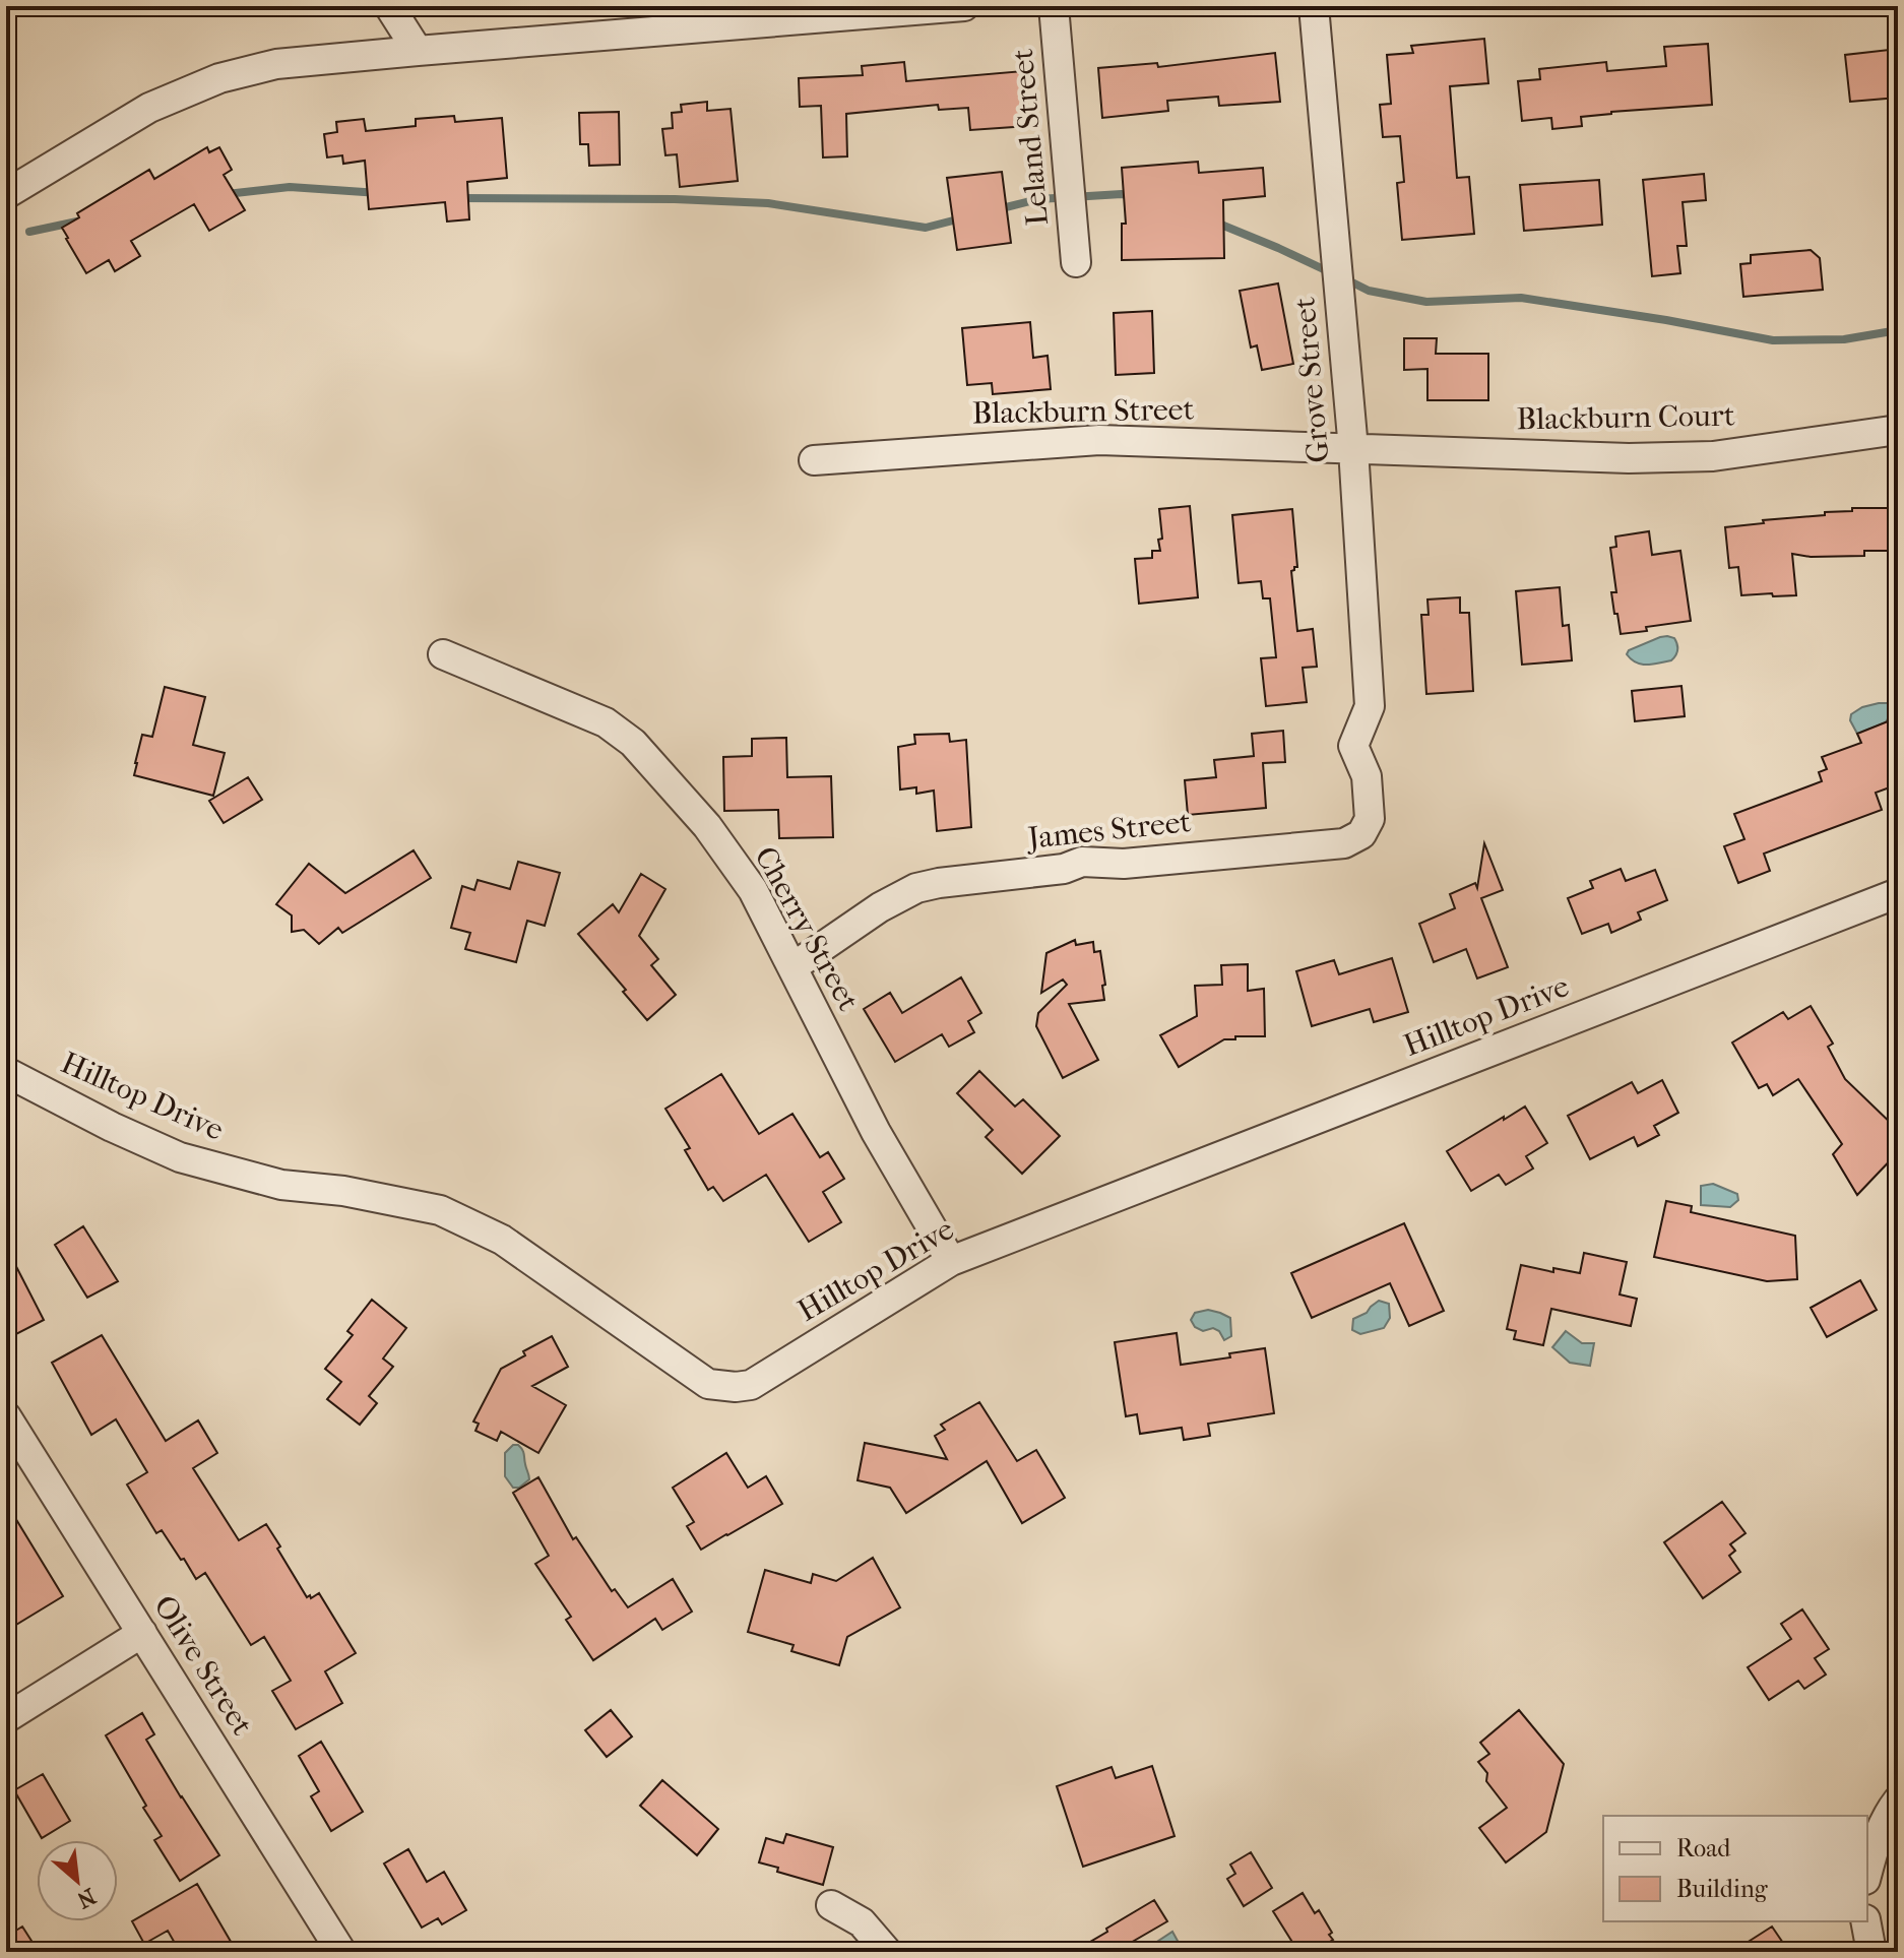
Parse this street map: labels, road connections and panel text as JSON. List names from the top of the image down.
{
  "streets": {
    "street": [
      "Leland Street",
      "Grove Street",
      "Blackburn Street",
      "Blackburn Court",
      "James Street",
      "Cherry Street",
      "Hilltop Drive",
      "Olive Street"
    ]
  },
  "crossings": [
    ["Grove Street", "Blackburn Street"],
    ["Grove Street", "Blackburn Court"],
    ["Grove Street", "James Street"],
    ["Blackburn Street", "Blackburn Court"],
    ["James Street", "Cherry Street"],
    ["Cherry Street", "Hilltop Drive"]
  ],
  "legend": ["Road", "Building"],
  "north": "bottom right"
}
